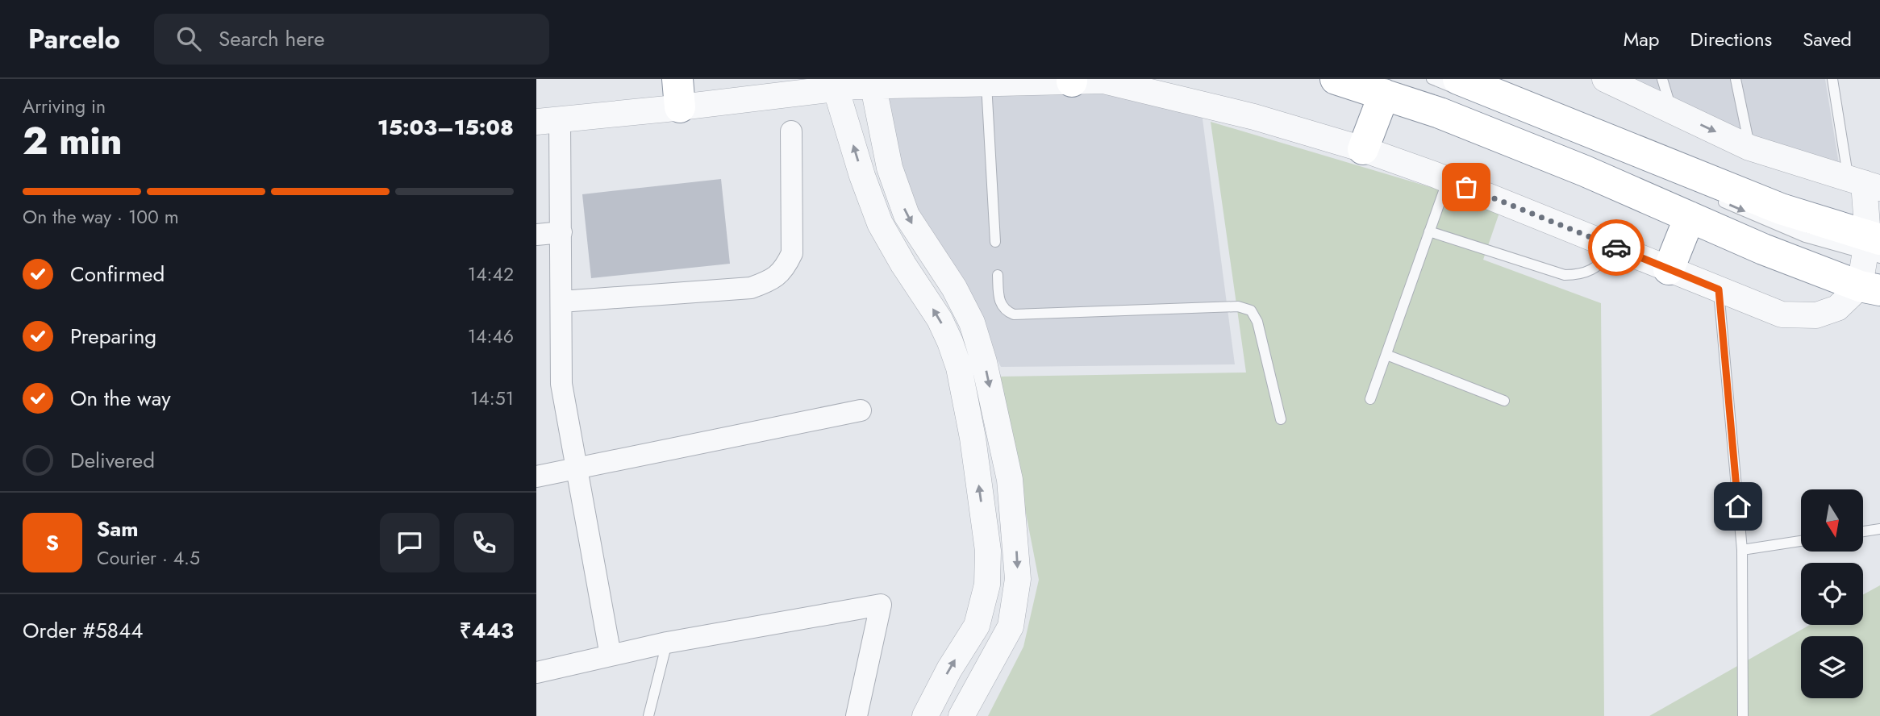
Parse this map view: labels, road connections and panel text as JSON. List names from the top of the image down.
{
  "north": "bottom",
  "page": {
    "header": "Parcelo",
    "search": "Search here",
    "nav": ["Map", "Directions", "Saved"],
    "heading": ["2 min", "Arriving in", "15:03–15:08"],
    "panel": [
      "Sam",
      "Courier · 4.5",
      "Order #5844",
      "₹443"
    ],
    "bar": "On the way · 100 m",
    "list": [
      ["Confirmed", "14:42"],
      ["Preparing", "14:46"],
      ["On the way", "14:51"],
      "Delivered"
    ],
    "round": "S"
  }
}
